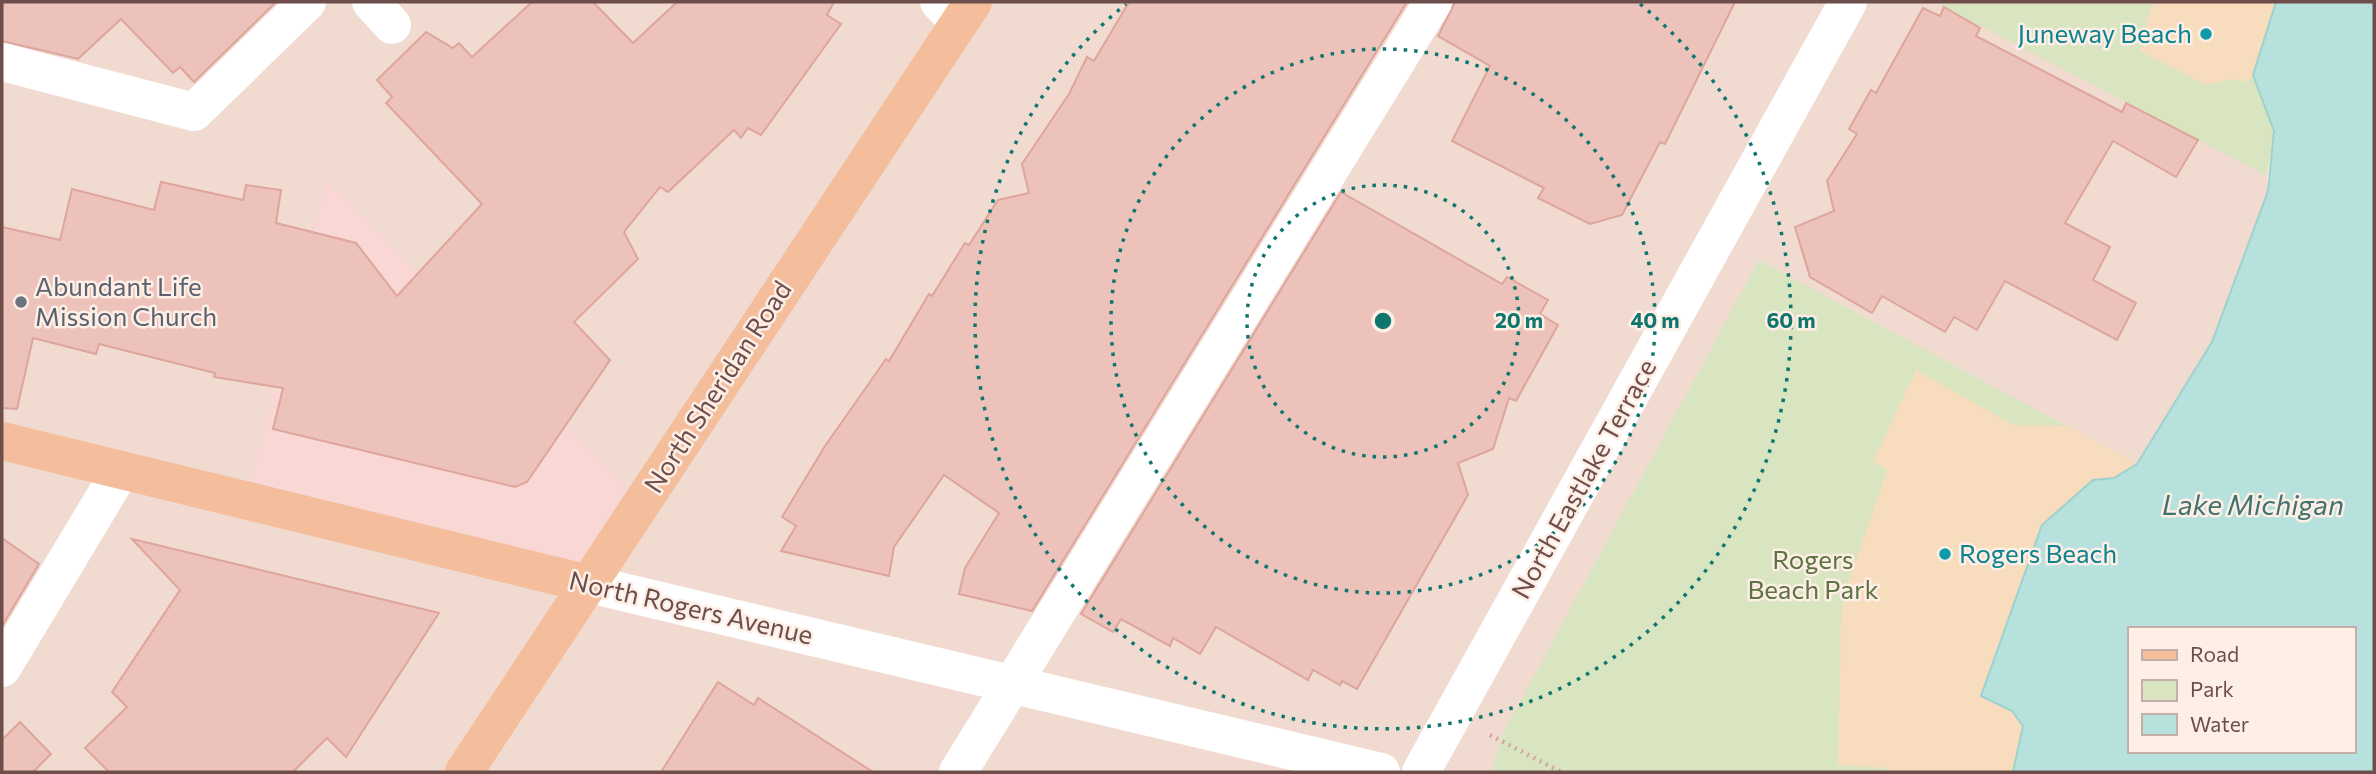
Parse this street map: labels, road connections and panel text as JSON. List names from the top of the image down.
{
  "streets": {
    "main road": ["North Sheridan Road", "North Rogers Avenue"],
    "street": ["North Eastlake Terrace"]
  },
  "crossings": [
    ["North Sheridan Road", "North Rogers Avenue"]
  ],
  "water": ["Lake Michigan"],
  "parks": ["Rogers Beach Park"],
  "places": ["Juneway Beach", "Abundant Life Mission Church", "Rogers Beach"],
  "legend": ["Road", "Park", "Water"],
  "rings": ["20 m", "40 m", "60 m"]
}
